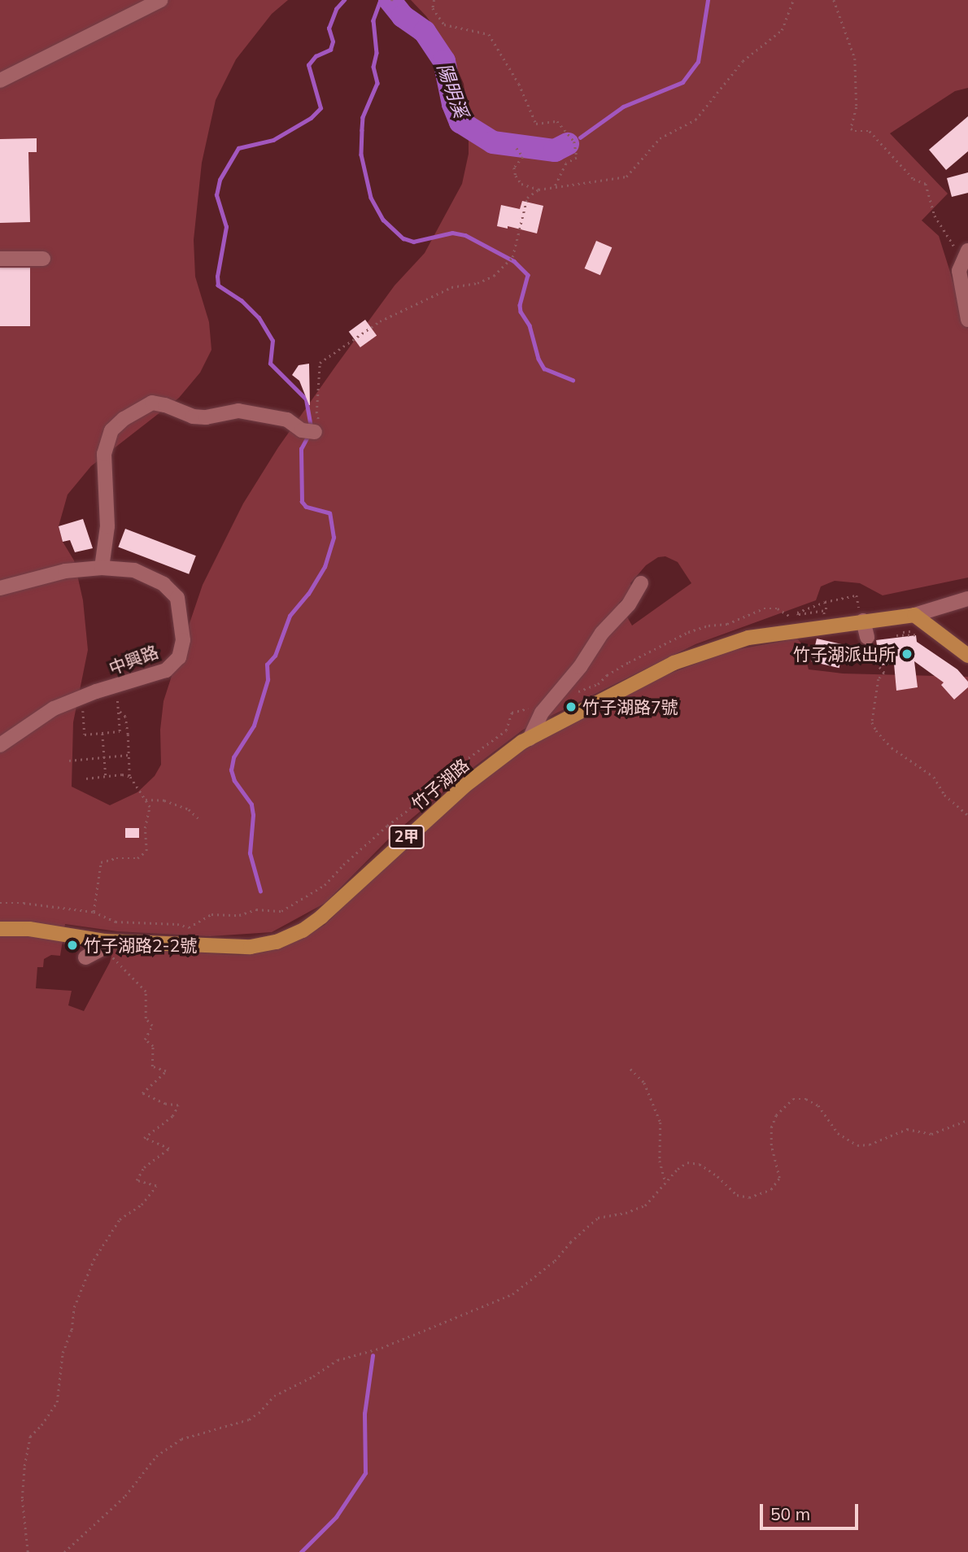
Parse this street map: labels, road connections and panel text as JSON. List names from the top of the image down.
{
  "streets": {
    "main road": ["竹子湖路", "2甲"],
    "street": ["中興路"]
  },
  "water": ["陽明溪"],
  "places": ["竹子湖派出所", "竹子湖路7號", "竹子湖路2-2號"],
  "scale_bar": "50 m"
}
